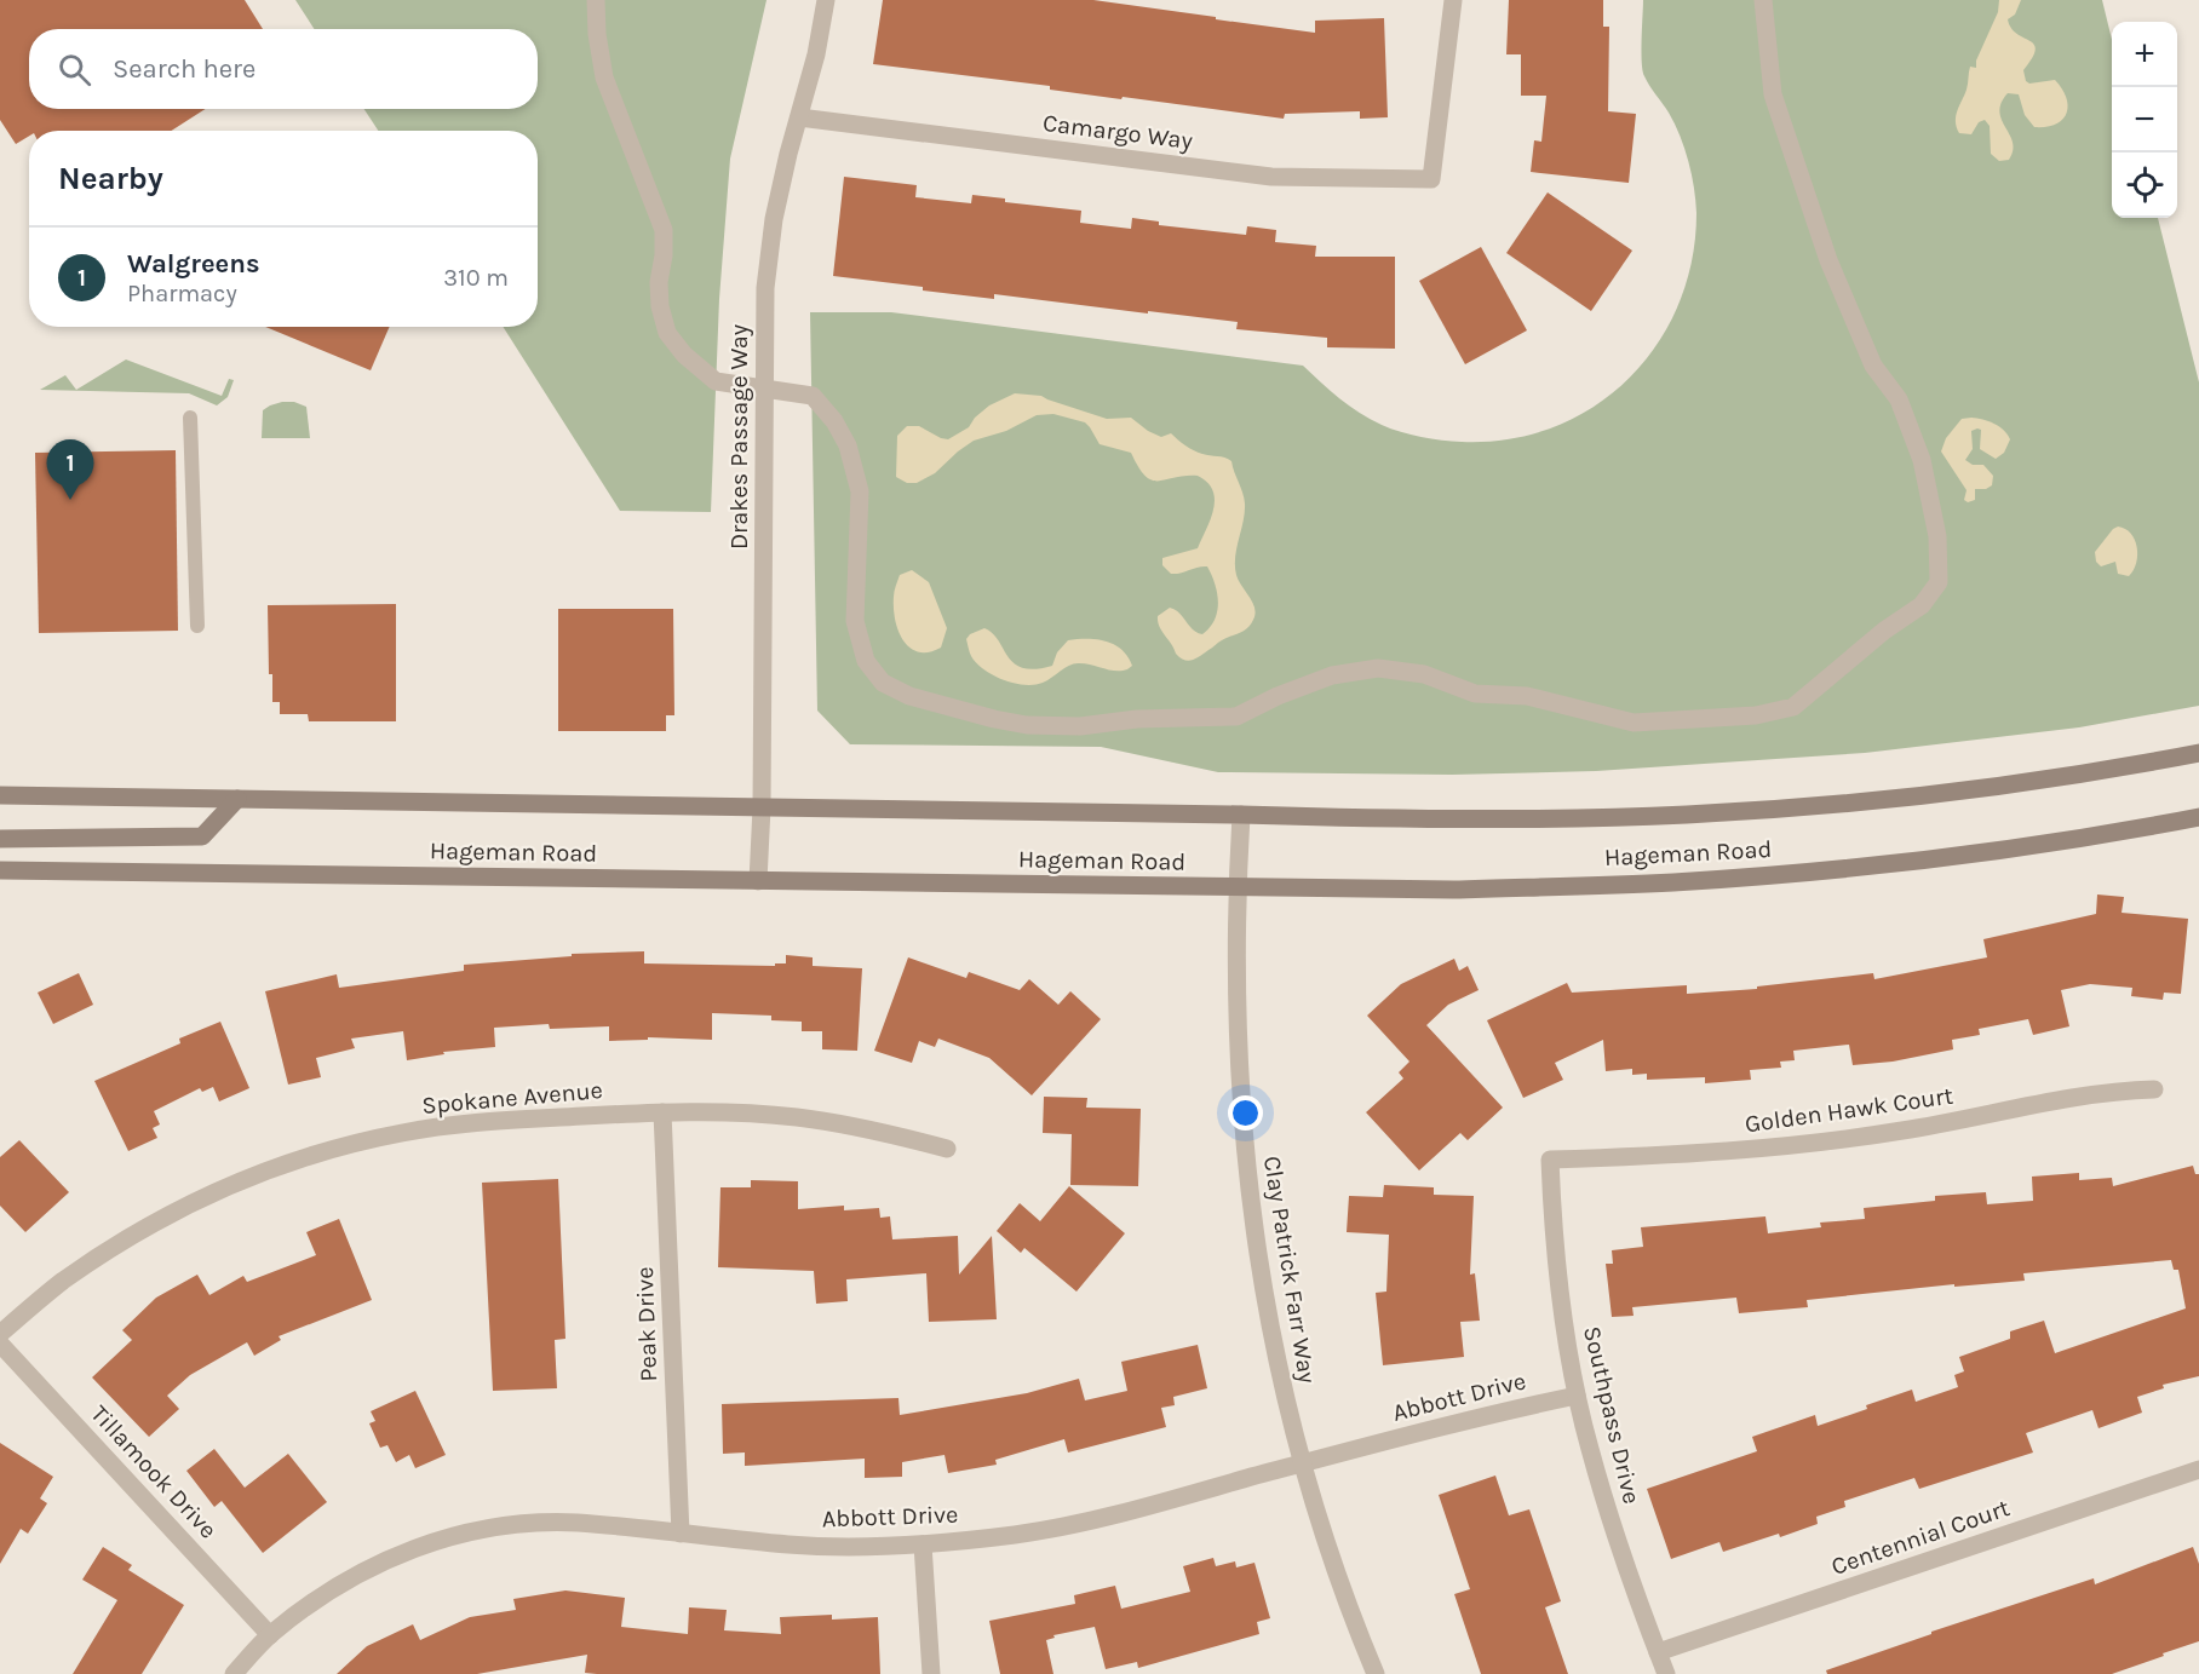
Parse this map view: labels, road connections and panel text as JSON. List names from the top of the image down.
{
  "streets": {
    "main road": ["Hageman Road"],
    "street": [
      "Camargo Way",
      "Drakes Passage Way",
      "Spokane Avenue",
      "Golden Hawk Court",
      "Clay Patrick Farr Way",
      "Peak Drive",
      "Abbott Drive",
      "Southpass Drive",
      "Tillamook Drive",
      "Centennial Court"
    ]
  },
  "crossings": [
    ["Camargo Way", "Drakes Passage Way"],
    ["Drakes Passage Way", "Hageman Road"],
    ["Hageman Road", "Clay Patrick Farr Way"],
    ["Spokane Avenue", "Peak Drive"],
    ["Golden Hawk Court", "Southpass Drive"],
    ["Clay Patrick Farr Way", "Abbott Drive"],
    ["Peak Drive", "Abbott Drive"],
    ["Abbott Drive", "Southpass Drive"],
    ["Abbott Drive", "Tillamook Drive"],
    ["Southpass Drive", "Centennial Court"]
  ],
  "page": {
    "map_buttons": ["+", "−"],
    "search": "Search here",
    "heading": "Nearby",
    "list": [
      {
        "mark": "1",
        "name": "Walgreens",
        "note": "Pharmacy",
        "value": "310 m"
      }
    ],
    "pins": "1"
  }
}
